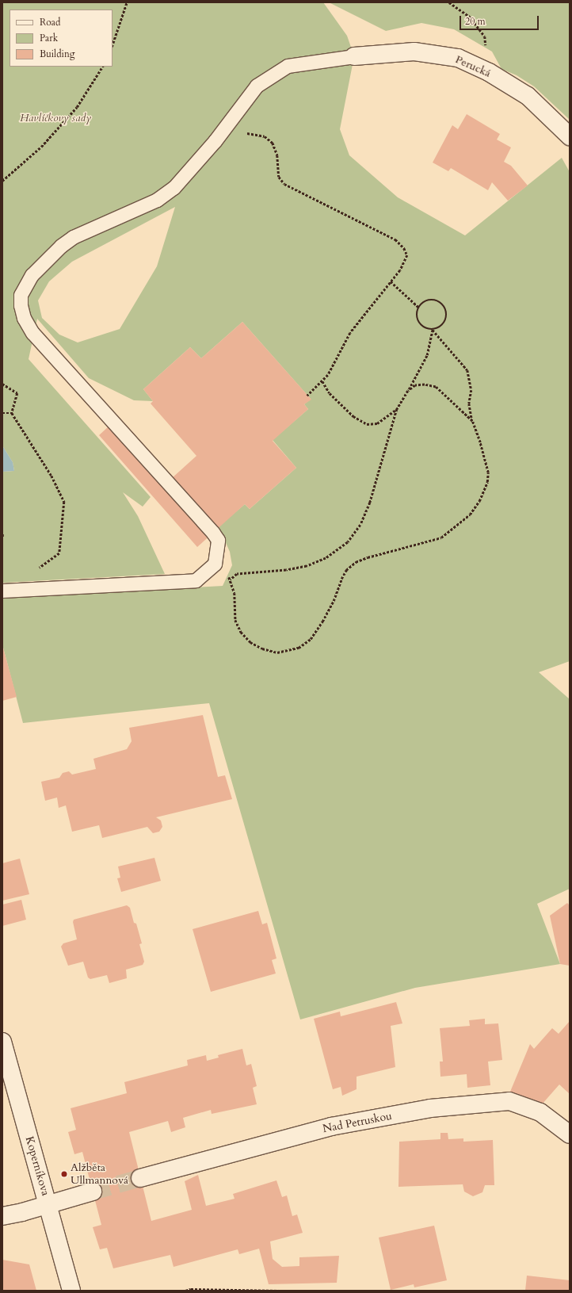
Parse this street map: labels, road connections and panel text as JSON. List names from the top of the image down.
{
  "streets": {
    "street": ["Perucká", "Nad Petruskou", "Koperníkova"]
  },
  "parks": ["Havlíčkovy sady"],
  "places": ["Alžběta Ullmannová"],
  "legend": ["Road", "Park", "Building"],
  "scale_bar": "20 m"
}
